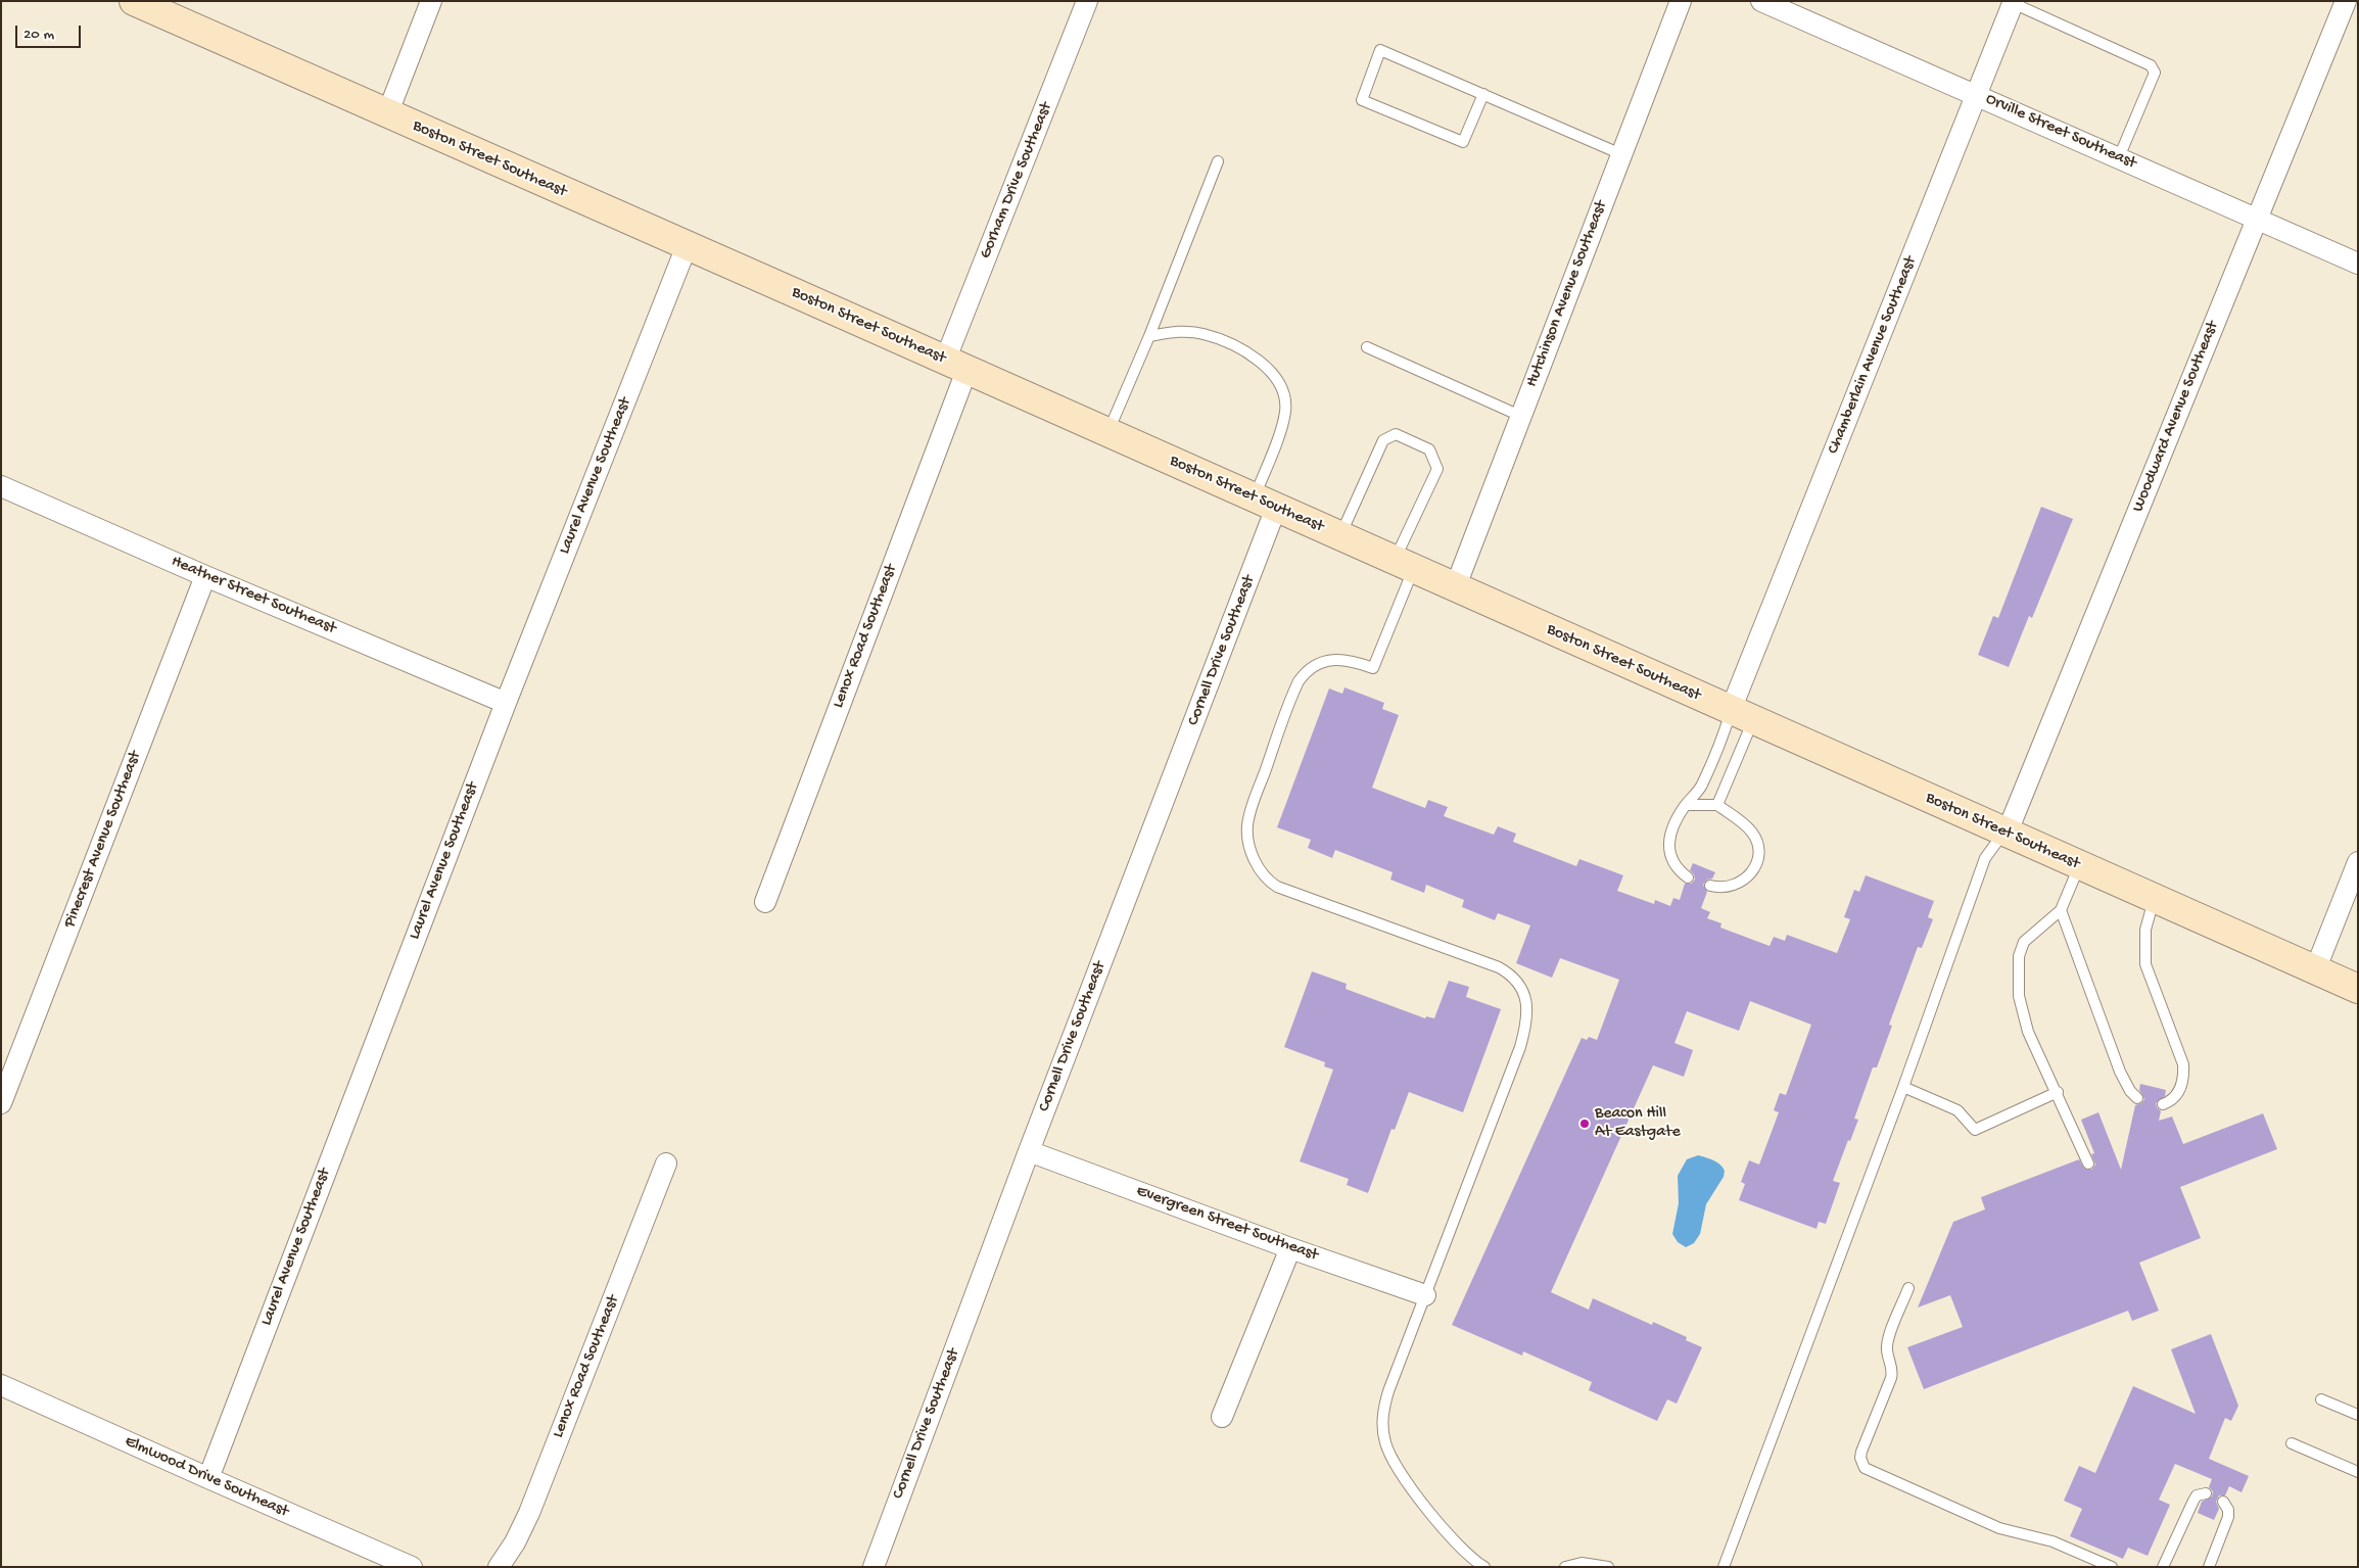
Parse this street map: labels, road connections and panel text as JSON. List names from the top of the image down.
{
  "streets": {
    "street": [
      "Orville Street Southeast",
      "Boston Street Southeast",
      "Gorham Drive Southeast",
      "Hutchinson Avenue Southeast",
      "Chamberlain Avenue Southeast",
      "Woodward Avenue Southeast",
      "Laurel Avenue Southeast",
      "Heather Street Southeast",
      "Lenox Road Southeast",
      "Cornell Drive Southeast",
      "Pinecrest Avenue Southeast",
      "Evergreen Street Southeast",
      "Elmwood Drive Southeast"
    ]
  },
  "crossings": [
    ["Orville Street Southeast", "Chamberlain Avenue Southeast"],
    ["Orville Street Southeast", "Woodward Avenue Southeast"],
    ["Boston Street Southeast", "Gorham Drive Southeast"],
    ["Boston Street Southeast", "Hutchinson Avenue Southeast"],
    ["Boston Street Southeast", "Chamberlain Avenue Southeast"],
    ["Boston Street Southeast", "Woodward Avenue Southeast"],
    ["Boston Street Southeast", "Laurel Avenue Southeast"],
    ["Boston Street Southeast", "Lenox Road Southeast"],
    ["Boston Street Southeast", "Cornell Drive Southeast"],
    ["Gorham Drive Southeast", "Lenox Road Southeast"],
    ["Laurel Avenue Southeast", "Heather Street Southeast"],
    ["Laurel Avenue Southeast", "Elmwood Drive Southeast"],
    ["Heather Street Southeast", "Pinecrest Avenue Southeast"],
    ["Cornell Drive Southeast", "Evergreen Street Southeast"]
  ],
  "places": ["Beacon Hill At Eastgate"],
  "scale_bar": "20 m"
}
